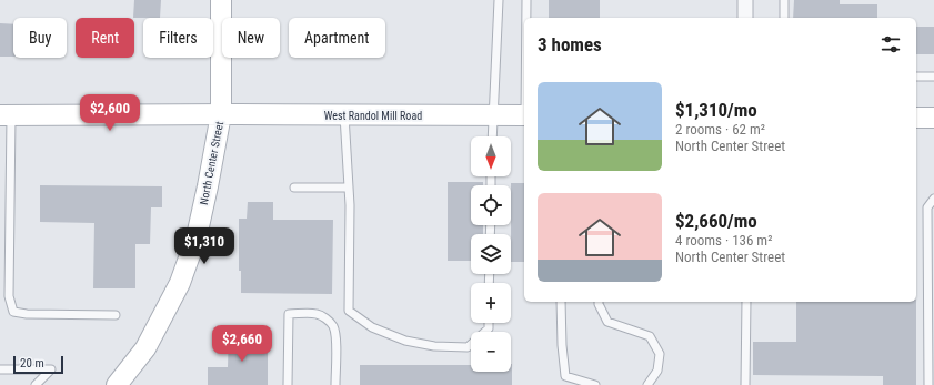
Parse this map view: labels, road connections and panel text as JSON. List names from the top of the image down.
{
  "streets": {
    "main road": ["West Randol Mill Road", "North Center Street"]
  },
  "crossings": [
    ["West Randol Mill Road", "North Center Street"]
  ],
  "scale_bar": "20 m",
  "north": "bottom",
  "page": {
    "chip": [
      "Buy",
      "Rent",
      "Filters",
      "New",
      "Apartment"
    ],
    "heading": "3 homes",
    "list": [
      {
        "name": "$1,310/mo",
        "note": "2 rooms · 62 m² · North Center Street"
      },
      {
        "name": "$2,660/mo",
        "note": "4 rooms · 136 m² · North Center Street"
      }
    ],
    "price": ["$2,600", "$1,310", "$2,660"],
    "map_buttons": ["+", "−"],
    "scale": "20 m"
  }
}
